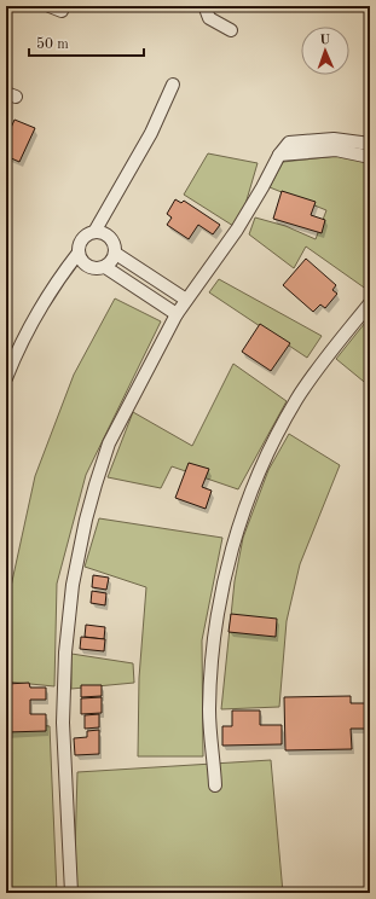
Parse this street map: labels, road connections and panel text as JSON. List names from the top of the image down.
{
  "scale_bar": "50 m",
  "north": "top"
}
